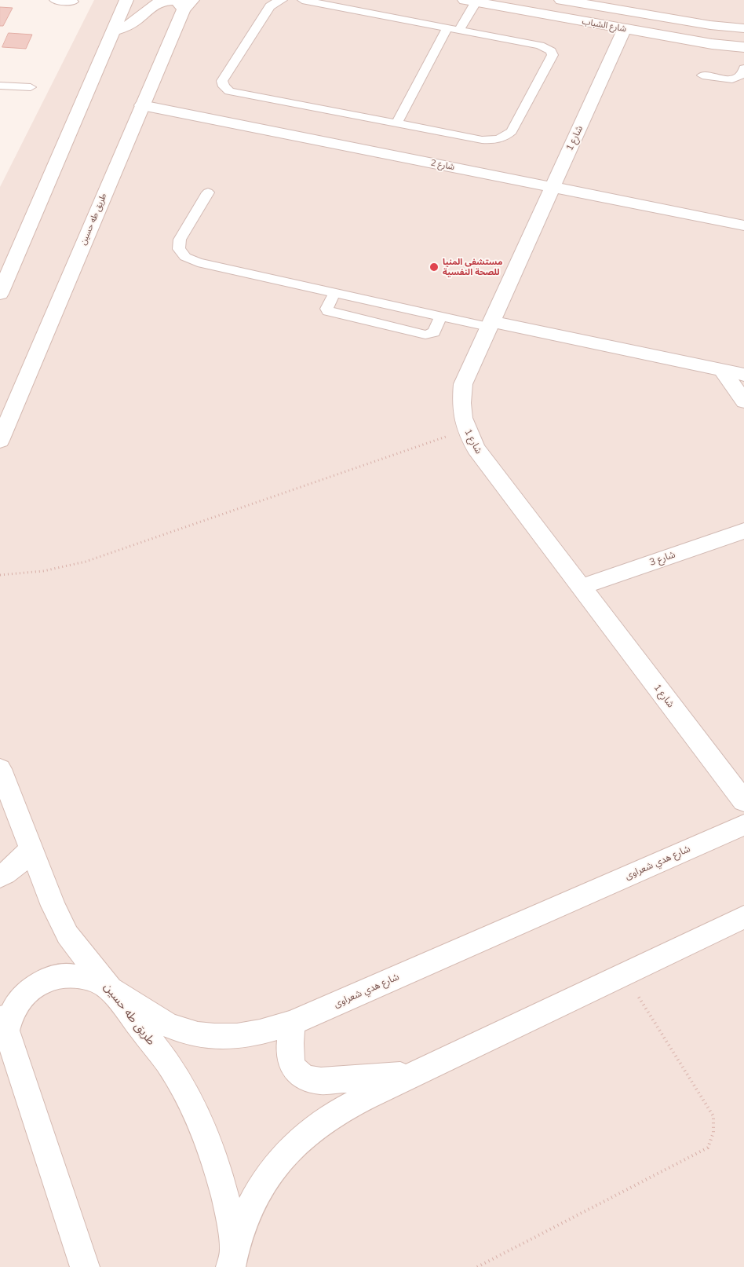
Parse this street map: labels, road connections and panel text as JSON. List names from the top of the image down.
{
  "streets": {
    "street": [
      "شارع الشباب",
      "شارع 1",
      "شارع 2",
      "طريق طه حسين",
      "شارع 3",
      "شارع هدي شعراوى"
    ]
  },
  "crossings": [
    ["شارع الشباب", "شارع 1"],
    ["شارع 1", "شارع 2"],
    ["شارع 1", "شارع 3"],
    ["شارع 2", "طريق طه حسين"],
    ["طريق طه حسين", "شارع هدي شعراوى"]
  ],
  "places": ["مستشفى المنيا للصحة النفسية"]
}
